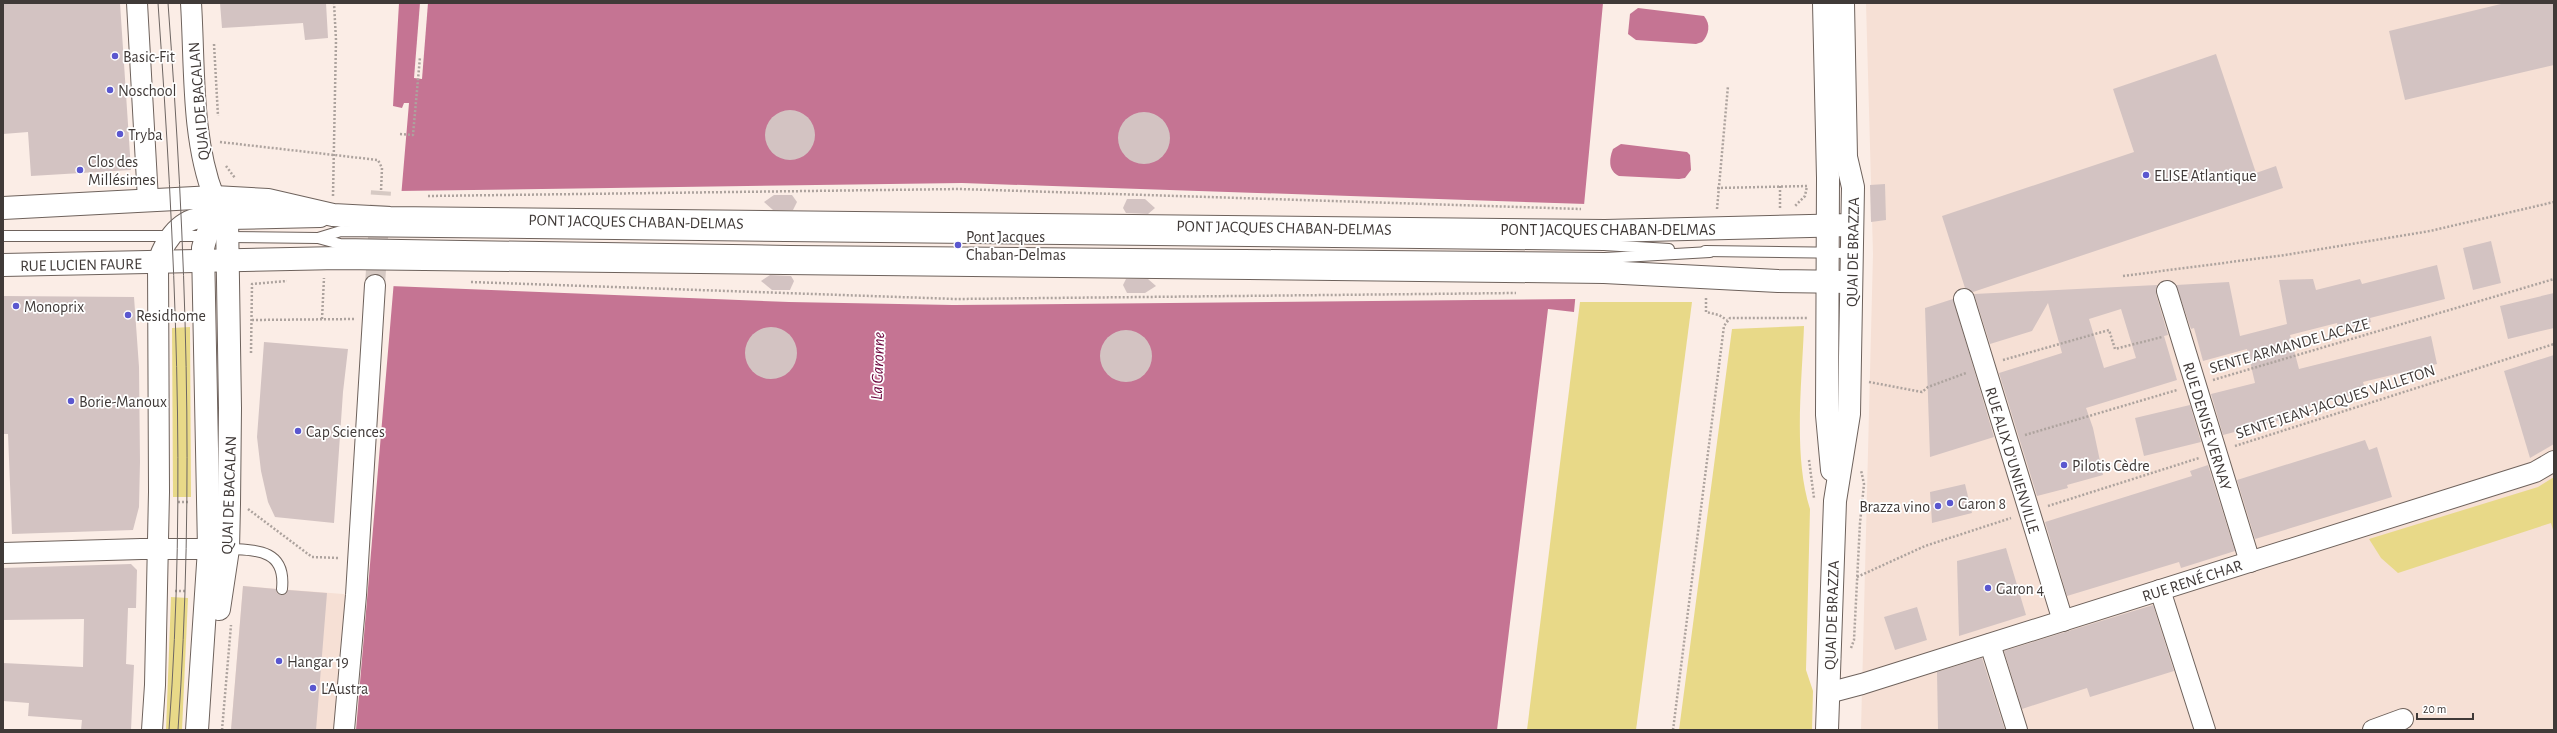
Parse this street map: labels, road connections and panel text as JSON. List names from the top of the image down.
{
  "streets": {
    "main road": [
      "QUAI DE BACALAN",
      "PONT JACQUES CHABAN-DELMAS",
      "QUAI DE BRAZZA",
      "RUE LUCIEN FAURE"
    ],
    "street": ["RUE DENISE VERNAY", "RUE ALIX D'UNIENVILLE", "RUE RENÉ CHAR"],
    "path": ["SENTE ARMANDE LACAZE", "SENTE JEAN-JACQUES VALLETON"]
  },
  "crossings": [
    ["QUAI DE BACALAN", "PONT JACQUES CHABAN-DELMAS"],
    ["QUAI DE BACALAN", "RUE LUCIEN FAURE"],
    ["PONT JACQUES CHABAN-DELMAS", "QUAI DE BRAZZA"],
    ["QUAI DE BRAZZA", "SENTE JEAN-JACQUES VALLETON"],
    ["QUAI DE BRAZZA", "RUE RENÉ CHAR"],
    ["SENTE ARMANDE LACAZE", "RUE DENISE VERNAY"],
    ["SENTE ARMANDE LACAZE", "RUE ALIX D'UNIENVILLE"],
    ["SENTE JEAN-JACQUES VALLETON", "RUE DENISE VERNAY"],
    ["SENTE JEAN-JACQUES VALLETON", "RUE ALIX D'UNIENVILLE"],
    ["RUE DENISE VERNAY", "RUE RENÉ CHAR"],
    ["RUE ALIX D'UNIENVILLE", "RUE RENÉ CHAR"]
  ],
  "water": ["La Garonne"],
  "places": [
    "Basic-Fit",
    "Noschool",
    "Tryba",
    "Clos des Millésimes",
    "ELISE Atlantique",
    "Pont Jacques Chaban-Delmas",
    "Monoprix",
    "Residhome",
    "Borie-Manoux",
    "Cap Sciences",
    "Pilotis Cèdre",
    "Garon 8",
    "Brazza vino",
    "Garon 4",
    "Hangar 19",
    "L'Austra"
  ],
  "scale_bar": "20 m"
}
